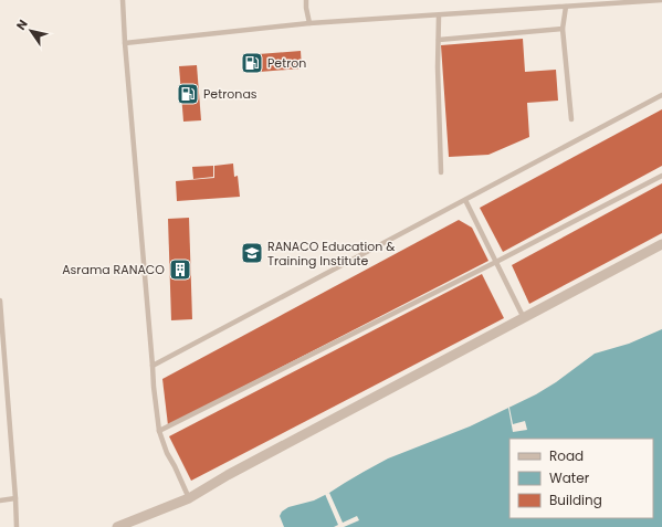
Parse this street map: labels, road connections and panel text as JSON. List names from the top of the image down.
{
  "places": {
    "fuel station": ["Petron", "Petronas"],
    "school or university": ["RANACO Education & Training Institute"],
    "building": ["Asrama RANACO"]
  },
  "legend": ["Road", "Water", "Building"],
  "north": "top left"
}
